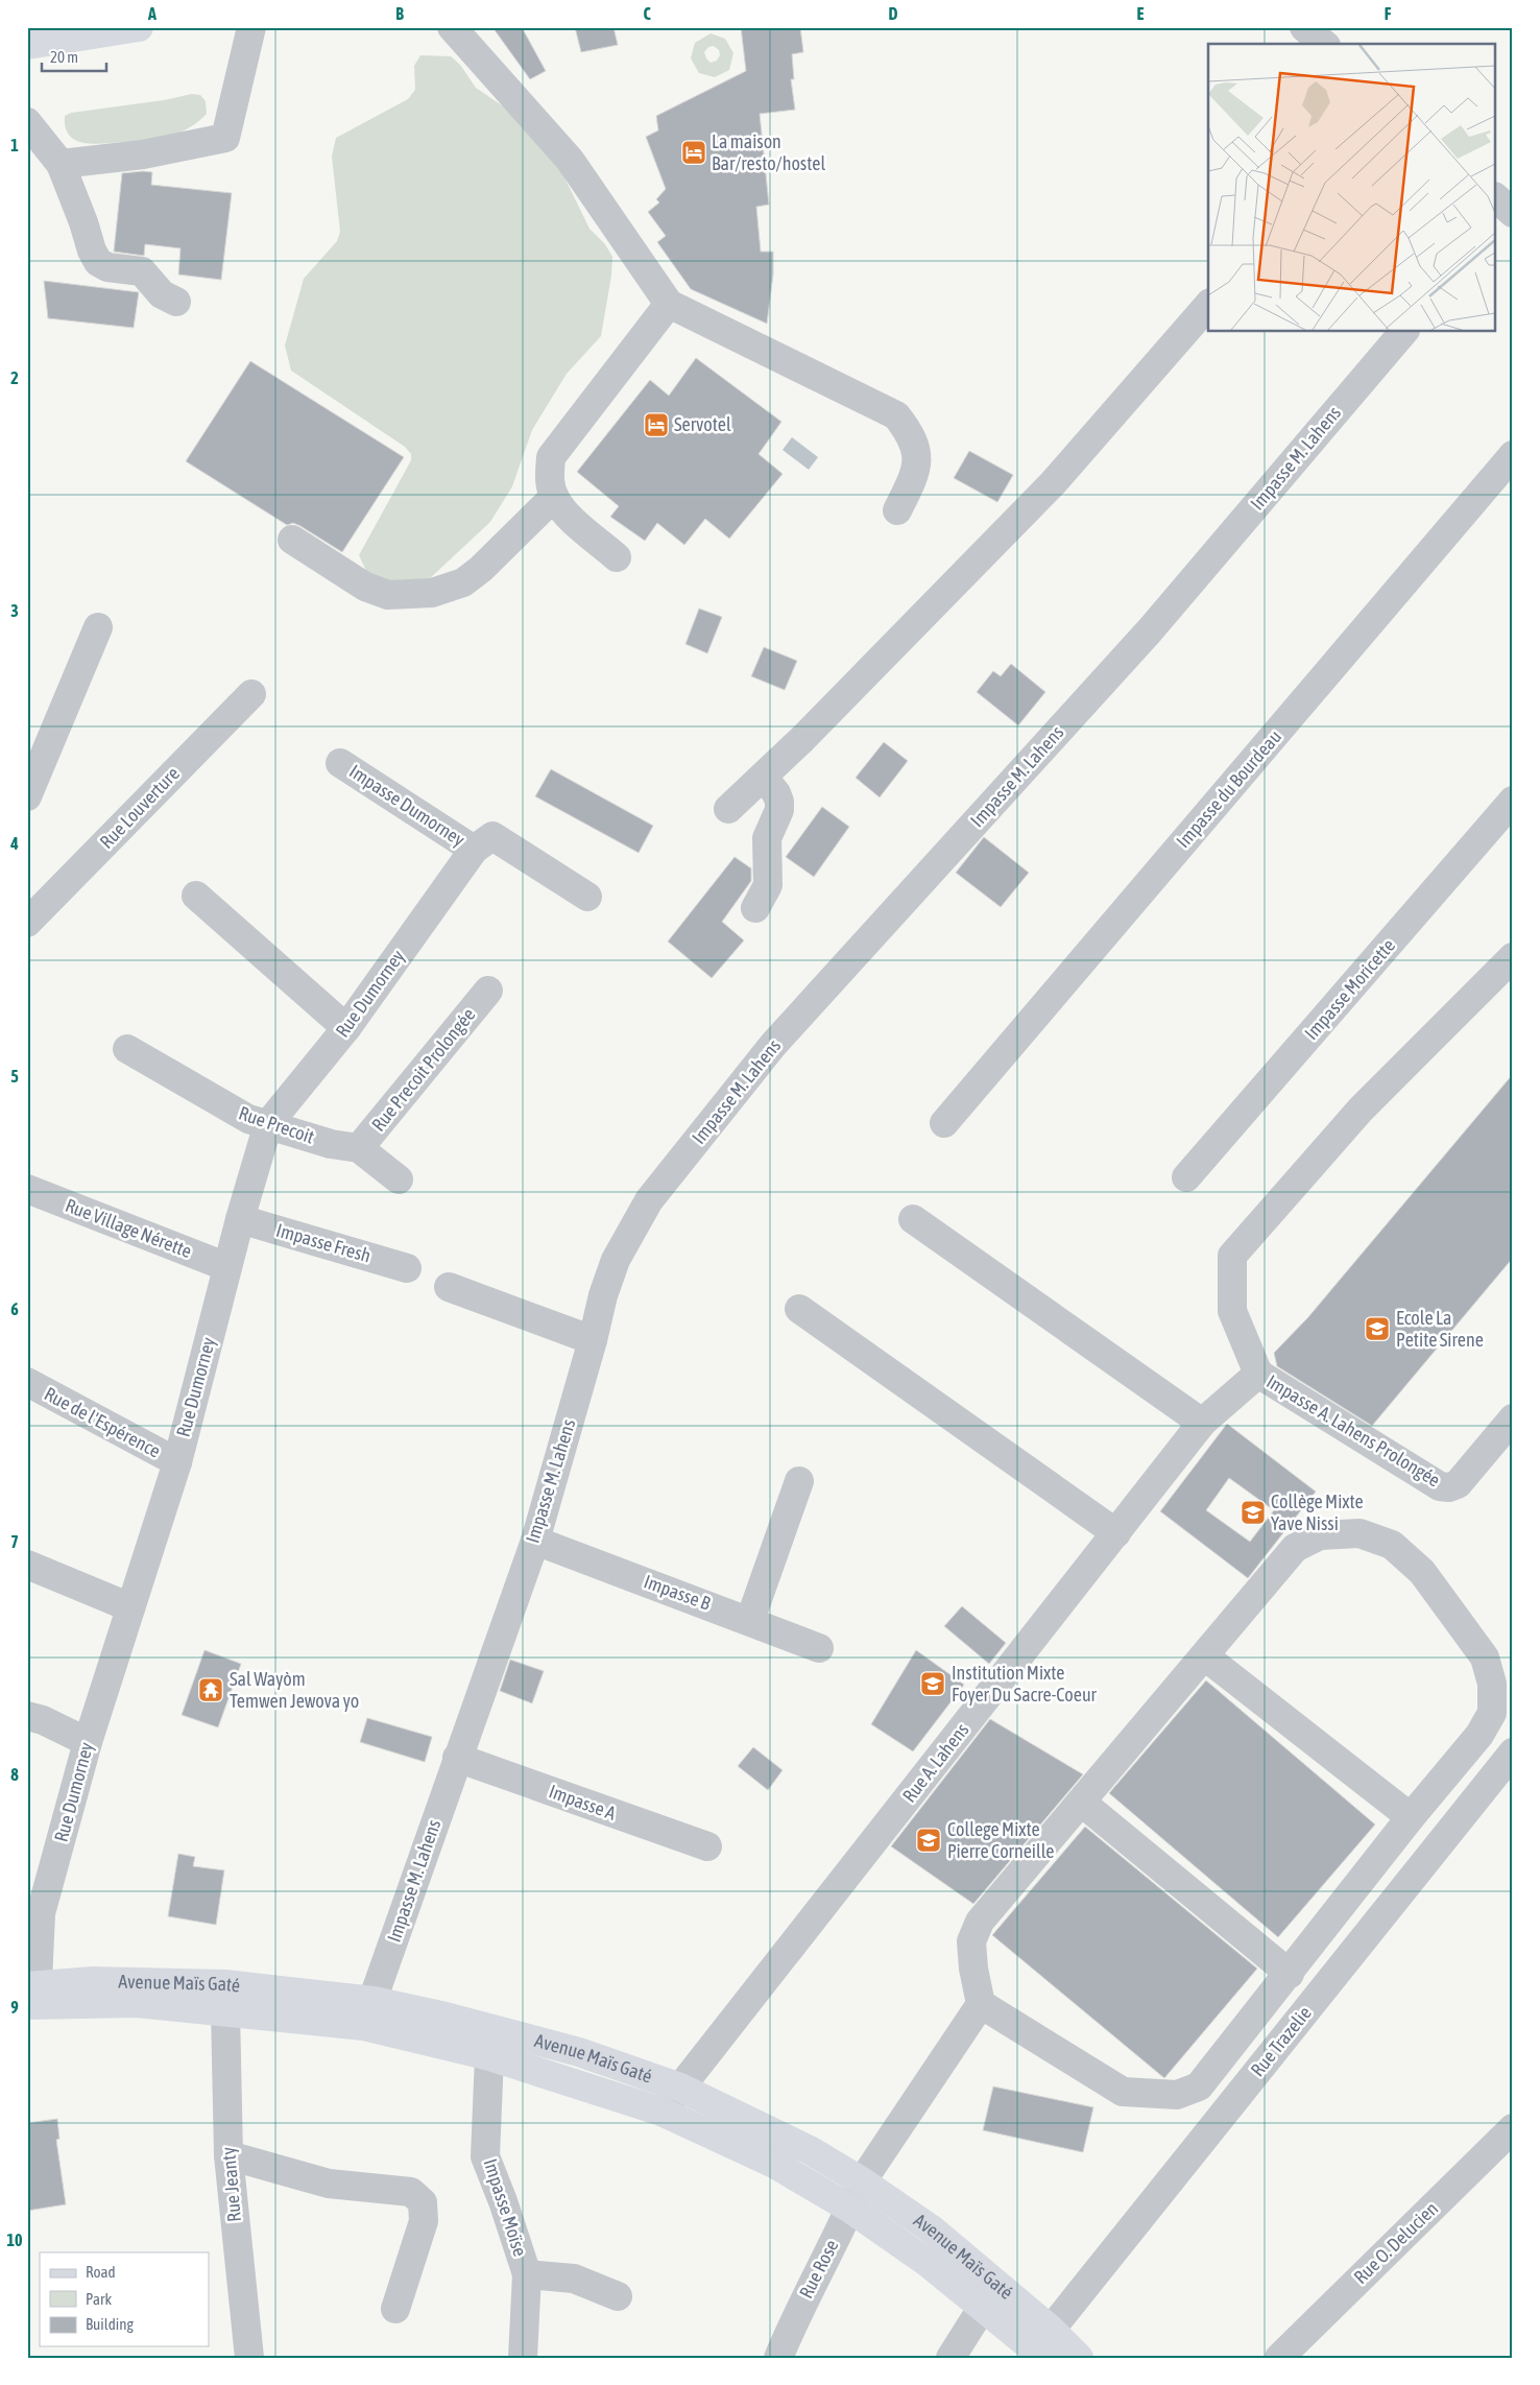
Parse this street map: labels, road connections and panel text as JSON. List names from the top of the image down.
{
  "streets": {
    "main road": ["Avenue Maïs Gaté"],
    "street": [
      "Impasse M. Lahens",
      "Impasse du Bourdeau",
      "Impasse Dumorney",
      "Rue Louverture",
      "Impasse Moricette",
      "Rue Dumorney",
      "Rue Precoit Prolongée",
      "Rue Precoit",
      "Rue Village Nérette",
      "Impasse Fresh",
      "Rue de l'Espérence",
      "Impasse A. Lahens Prolongée",
      "Impasse B",
      "Rue A. Lahens",
      "Impasse A",
      "Rue Trazelie",
      "Rue Jeanty",
      "Impasse Moïse",
      "Rue O. Delucien",
      "Rue Rose"
    ]
  },
  "crossings": [
    ["Impasse M. Lahens", "Impasse B"],
    ["Impasse M. Lahens", "Impasse A"],
    ["Impasse M. Lahens", "Avenue Maïs Gaté"],
    ["Impasse Dumorney", "Rue Dumorney"],
    ["Rue Dumorney", "Rue Precoit"],
    ["Rue Dumorney", "Rue Village Nérette"],
    ["Rue Dumorney", "Impasse Fresh"],
    ["Rue Dumorney", "Rue de l'Espérence"],
    ["Rue Dumorney", "Avenue Maïs Gaté"],
    ["Rue Precoit Prolongée", "Rue Precoit"],
    ["Impasse A. Lahens Prolongée", "Rue A. Lahens"],
    ["Rue A. Lahens", "Avenue Maïs Gaté"],
    ["Avenue Maïs Gaté", "Rue Trazelie"],
    ["Avenue Maïs Gaté", "Rue Jeanty"],
    ["Avenue Maïs Gaté", "Impasse Moïse"],
    ["Avenue Maïs Gaté", "Rue Rose"]
  ],
  "places": {
    "hotel": ["La maison Bar/resto/hostel", "Servotel"],
    "school or university": [
      "Ecole La Petite Sirene",
      "Collège Mixte Yave Nissi",
      "Institution Mixte Foyer Du Sacre-Coeur",
      "College Mixte Pierre Corneille"
    ],
    "temple": ["Sal Wayòm Temwen Jewova yo"]
  },
  "legend": ["Road", "Park", "Building"],
  "scale_bar": "20 m",
  "grid": {
    "columns": [
      "A",
      "B",
      "C",
      "D",
      "E",
      "F"
    ],
    "rows": [
      "1",
      "2",
      "3",
      "4",
      "5",
      "6",
      "7",
      "8",
      "9",
      "10"
    ]
  }
}
